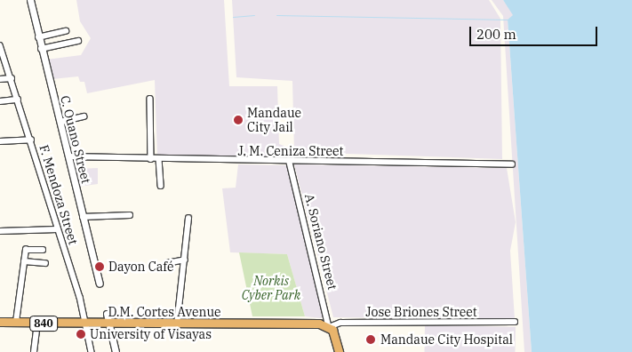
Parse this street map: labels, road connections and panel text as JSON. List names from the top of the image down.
{
  "streets": {
    "highway": ["D.M. Cortes Avenue", "840"],
    "street": [
      "C. Ouano Street",
      "J. M. Ceniza Street",
      "F. Mendoza Street",
      "A. Soriano Street",
      "Jose Briones Street"
    ]
  },
  "crossings": [
    ["C. Ouano Street", "J. M. Ceniza Street"],
    ["J. M. Ceniza Street", "A. Soriano Street"],
    ["F. Mendoza Street", "D.M. Cortes Avenue"],
    ["A. Soriano Street", "D.M. Cortes Avenue"],
    ["A. Soriano Street", "Jose Briones Street"],
    ["D.M. Cortes Avenue", "Jose Briones Street"]
  ],
  "parks": ["Norkis Cyber Park"],
  "places": [
    "Mandaue City Jail",
    "Dayon Café",
    "University of Visayas",
    "Mandaue City Hospital"
  ],
  "scale_bar": "200 m"
}
